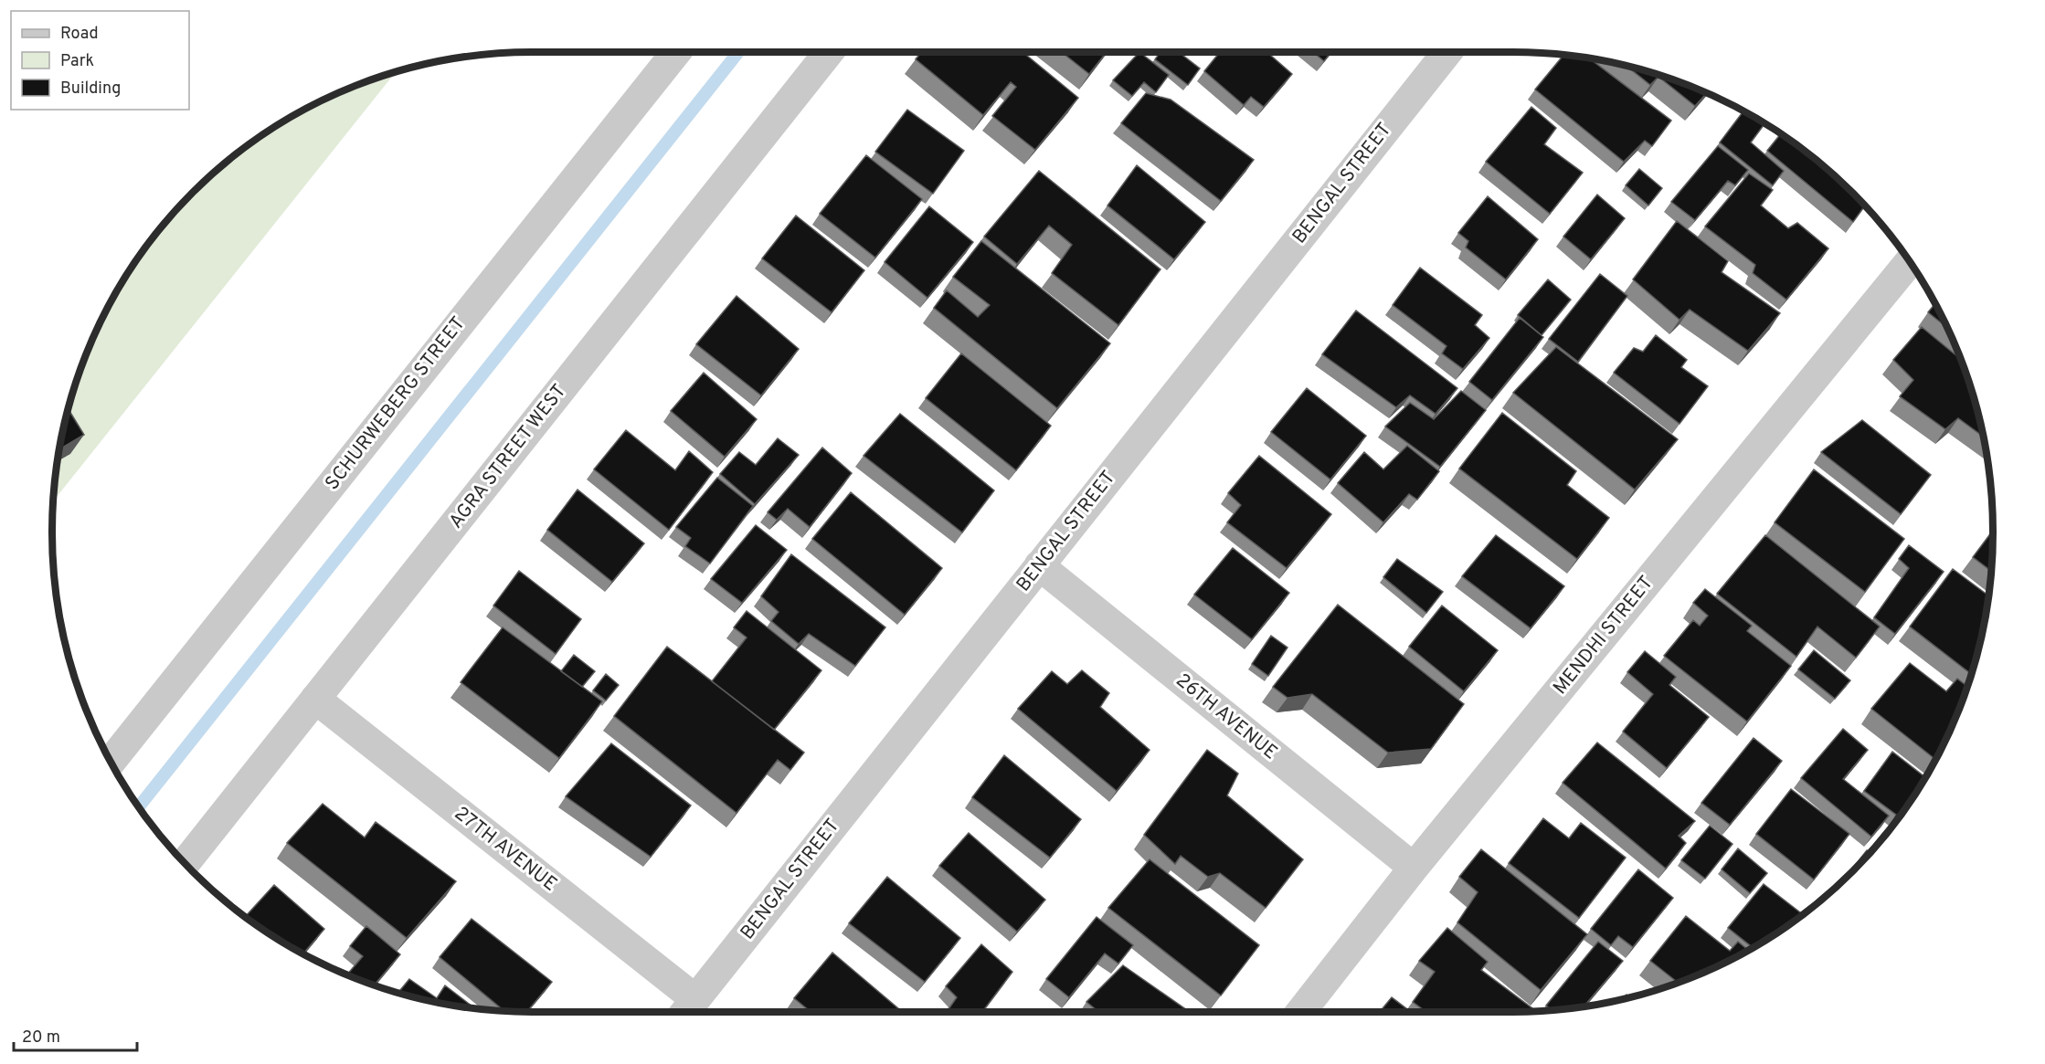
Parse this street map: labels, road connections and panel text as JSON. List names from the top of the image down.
{
  "streets": {
    "street": [
      "BENGAL STREET",
      "SCHURWEBERG STREET",
      "AGRA STREET WEST",
      "MENDHI STREET",
      "26TH AVENUE",
      "27TH AVENUE"
    ]
  },
  "crossings": [
    ["BENGAL STREET", "26TH AVENUE"],
    ["BENGAL STREET", "27TH AVENUE"],
    ["AGRA STREET WEST", "27TH AVENUE"],
    ["MENDHI STREET", "26TH AVENUE"]
  ],
  "legend": ["Road", "Park", "Building"],
  "scale_bar": "20 m"
}
